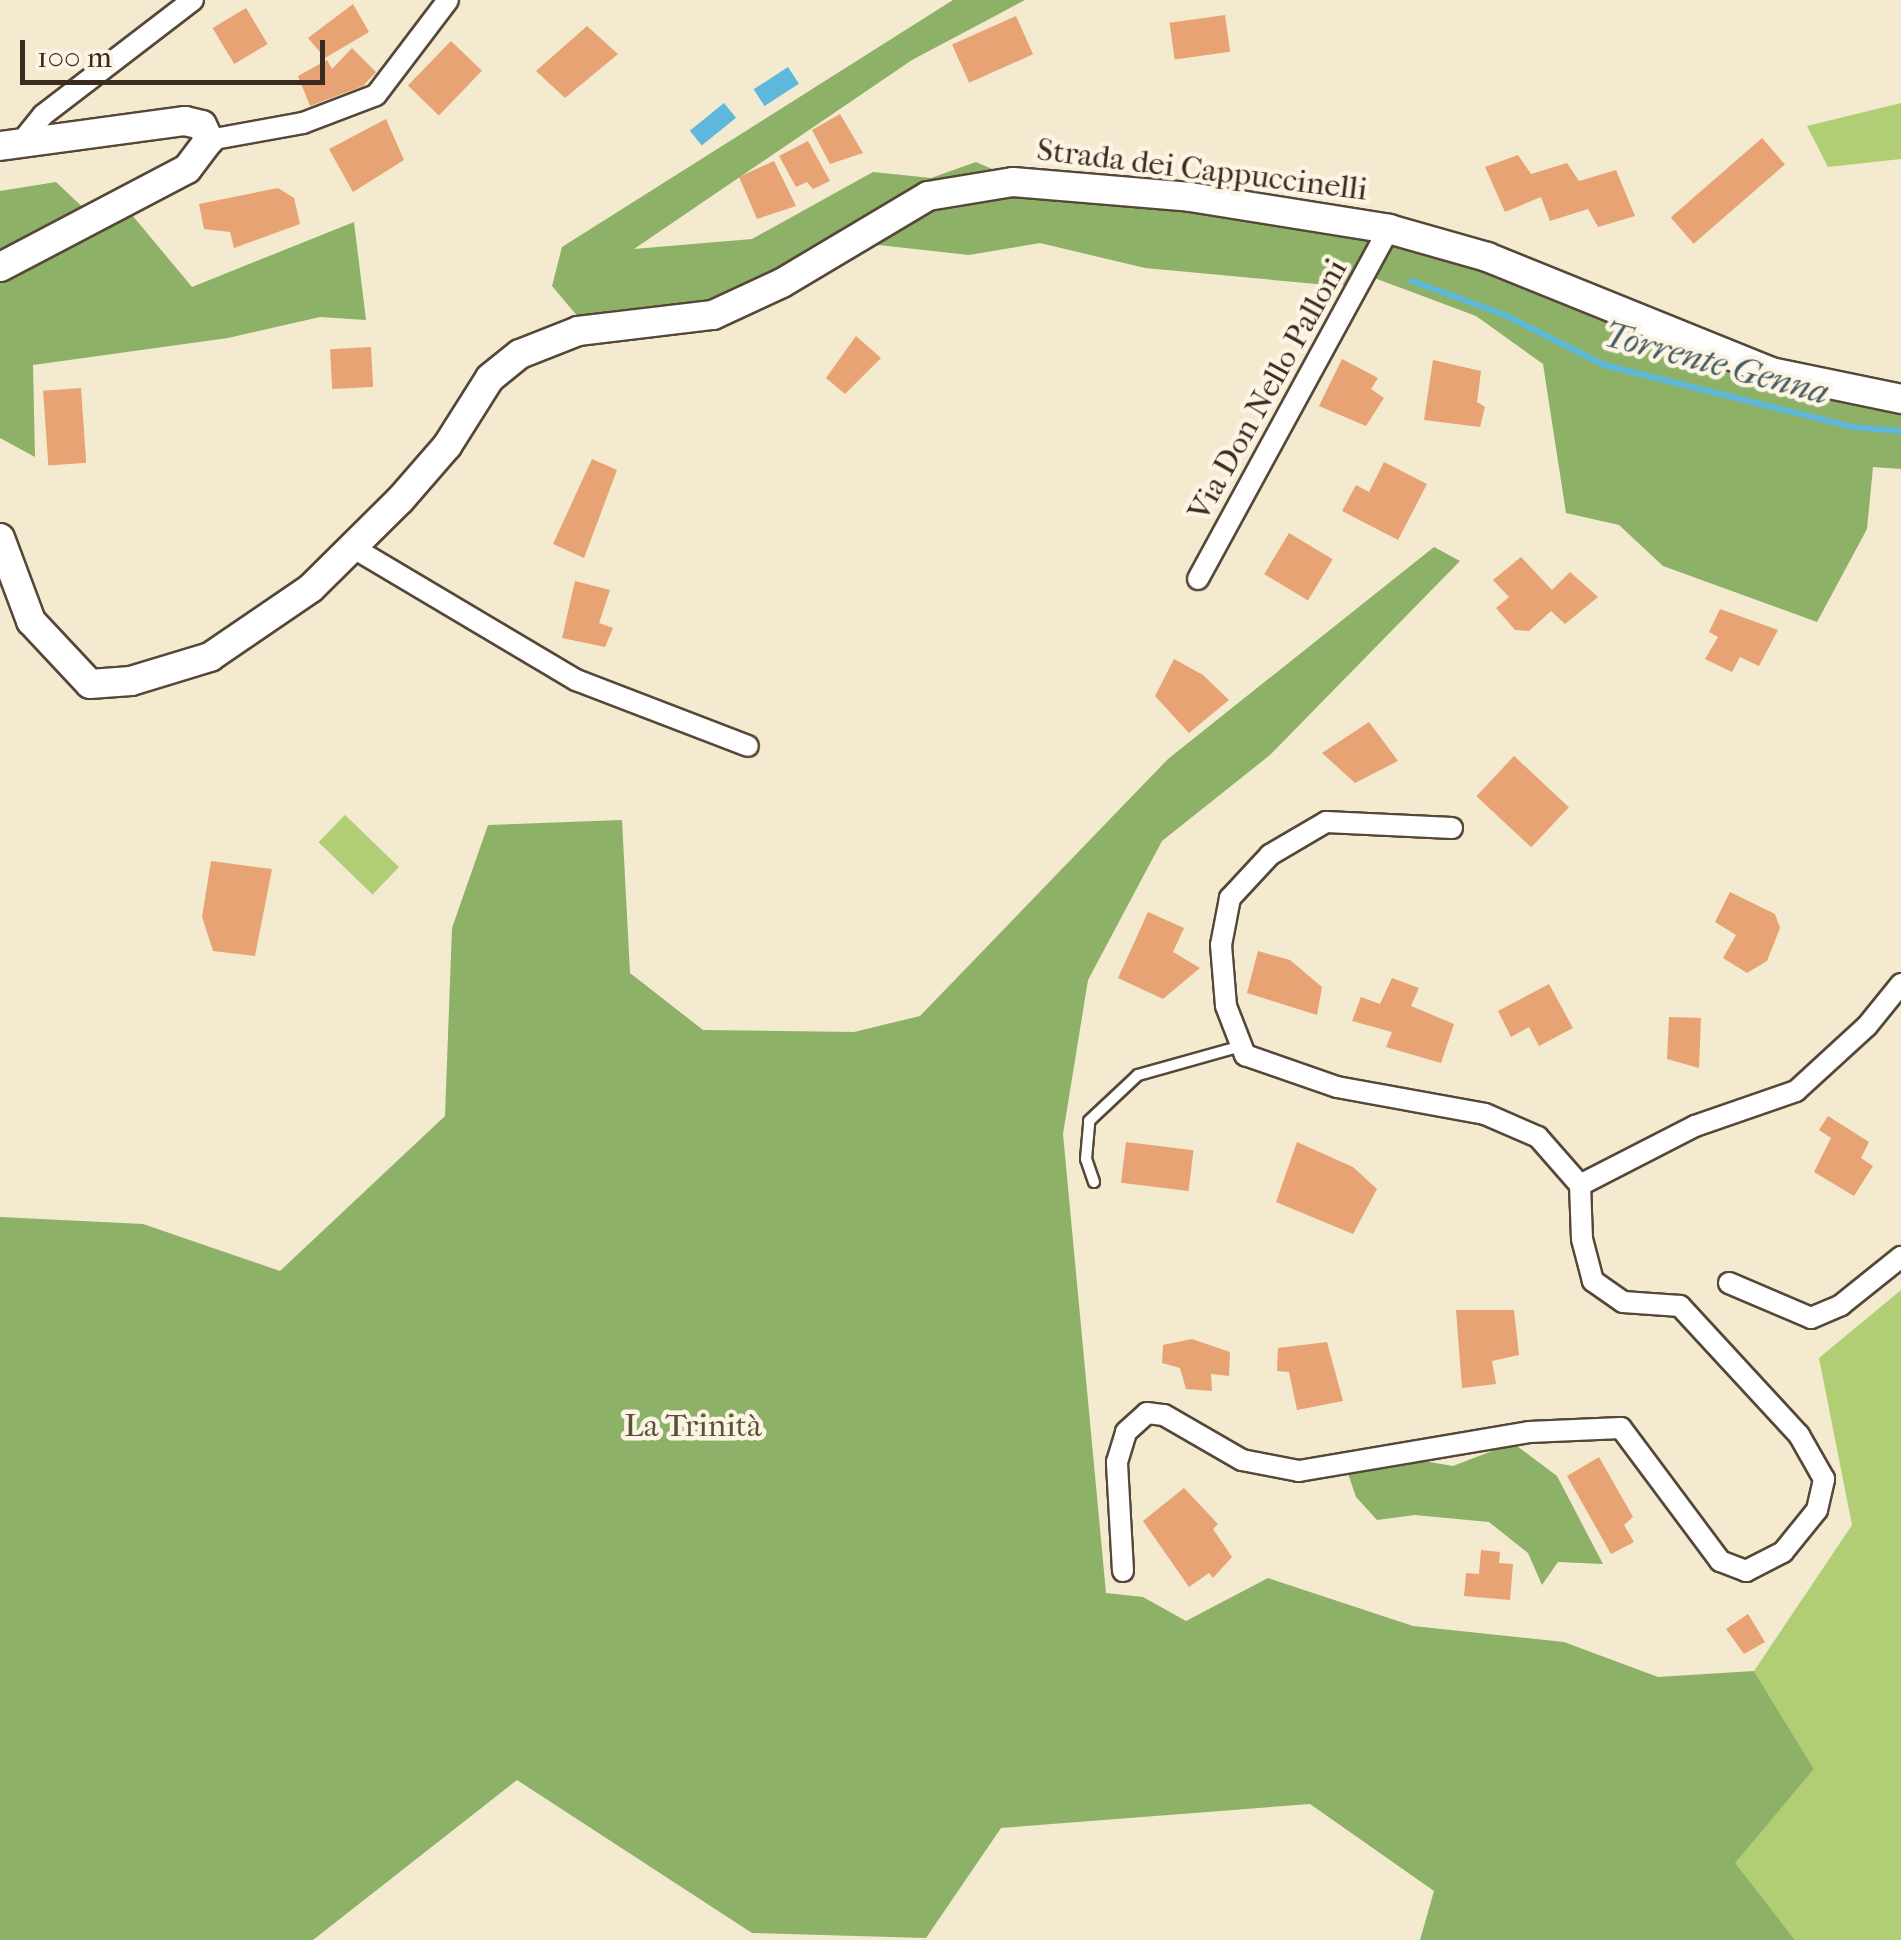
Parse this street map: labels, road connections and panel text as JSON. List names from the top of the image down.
{
  "streets": {
    "street": ["Strada dei Cappuccinelli", "Via Don Nello Palloni"]
  },
  "crossings": [
    ["Strada dei Cappuccinelli", "Via Don Nello Palloni"]
  ],
  "water": ["Torrente Genna"],
  "parks": ["La Trinità"],
  "scale_bar": "100 m"
}
